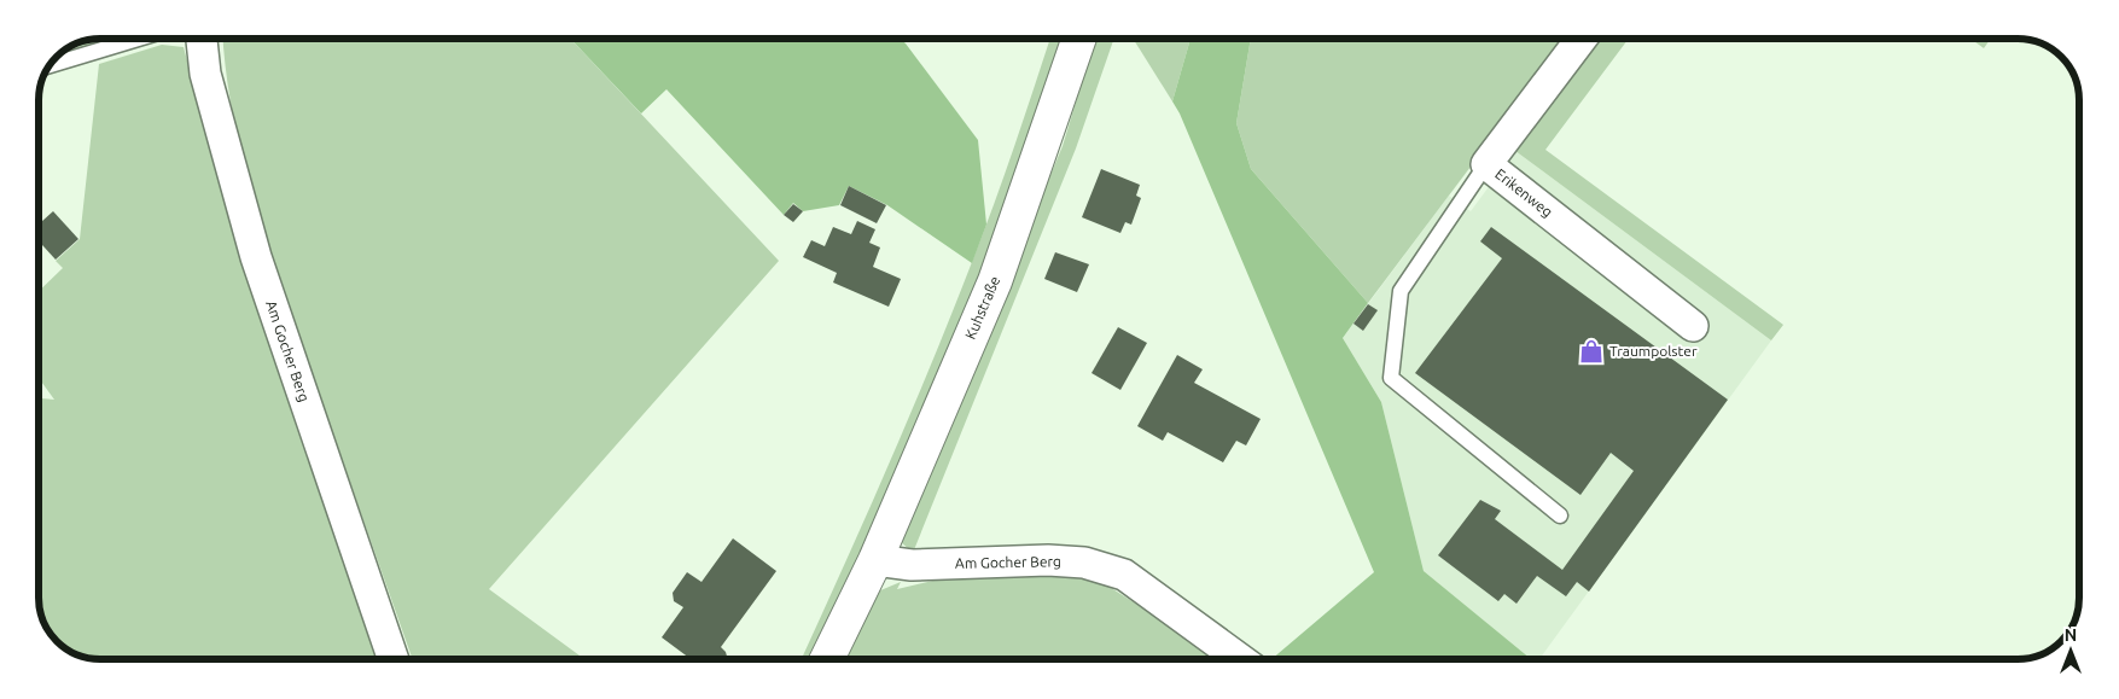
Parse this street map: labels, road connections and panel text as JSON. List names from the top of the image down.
{
  "streets": {
    "street": ["Erikenweg", "Kuhstraße", "Am Gocher Berg"]
  },
  "crossings": [
    ["Kuhstraße", "Am Gocher Berg"]
  ],
  "places": {
    "shop": ["Traumpolster"]
  },
  "north": "top"
}
